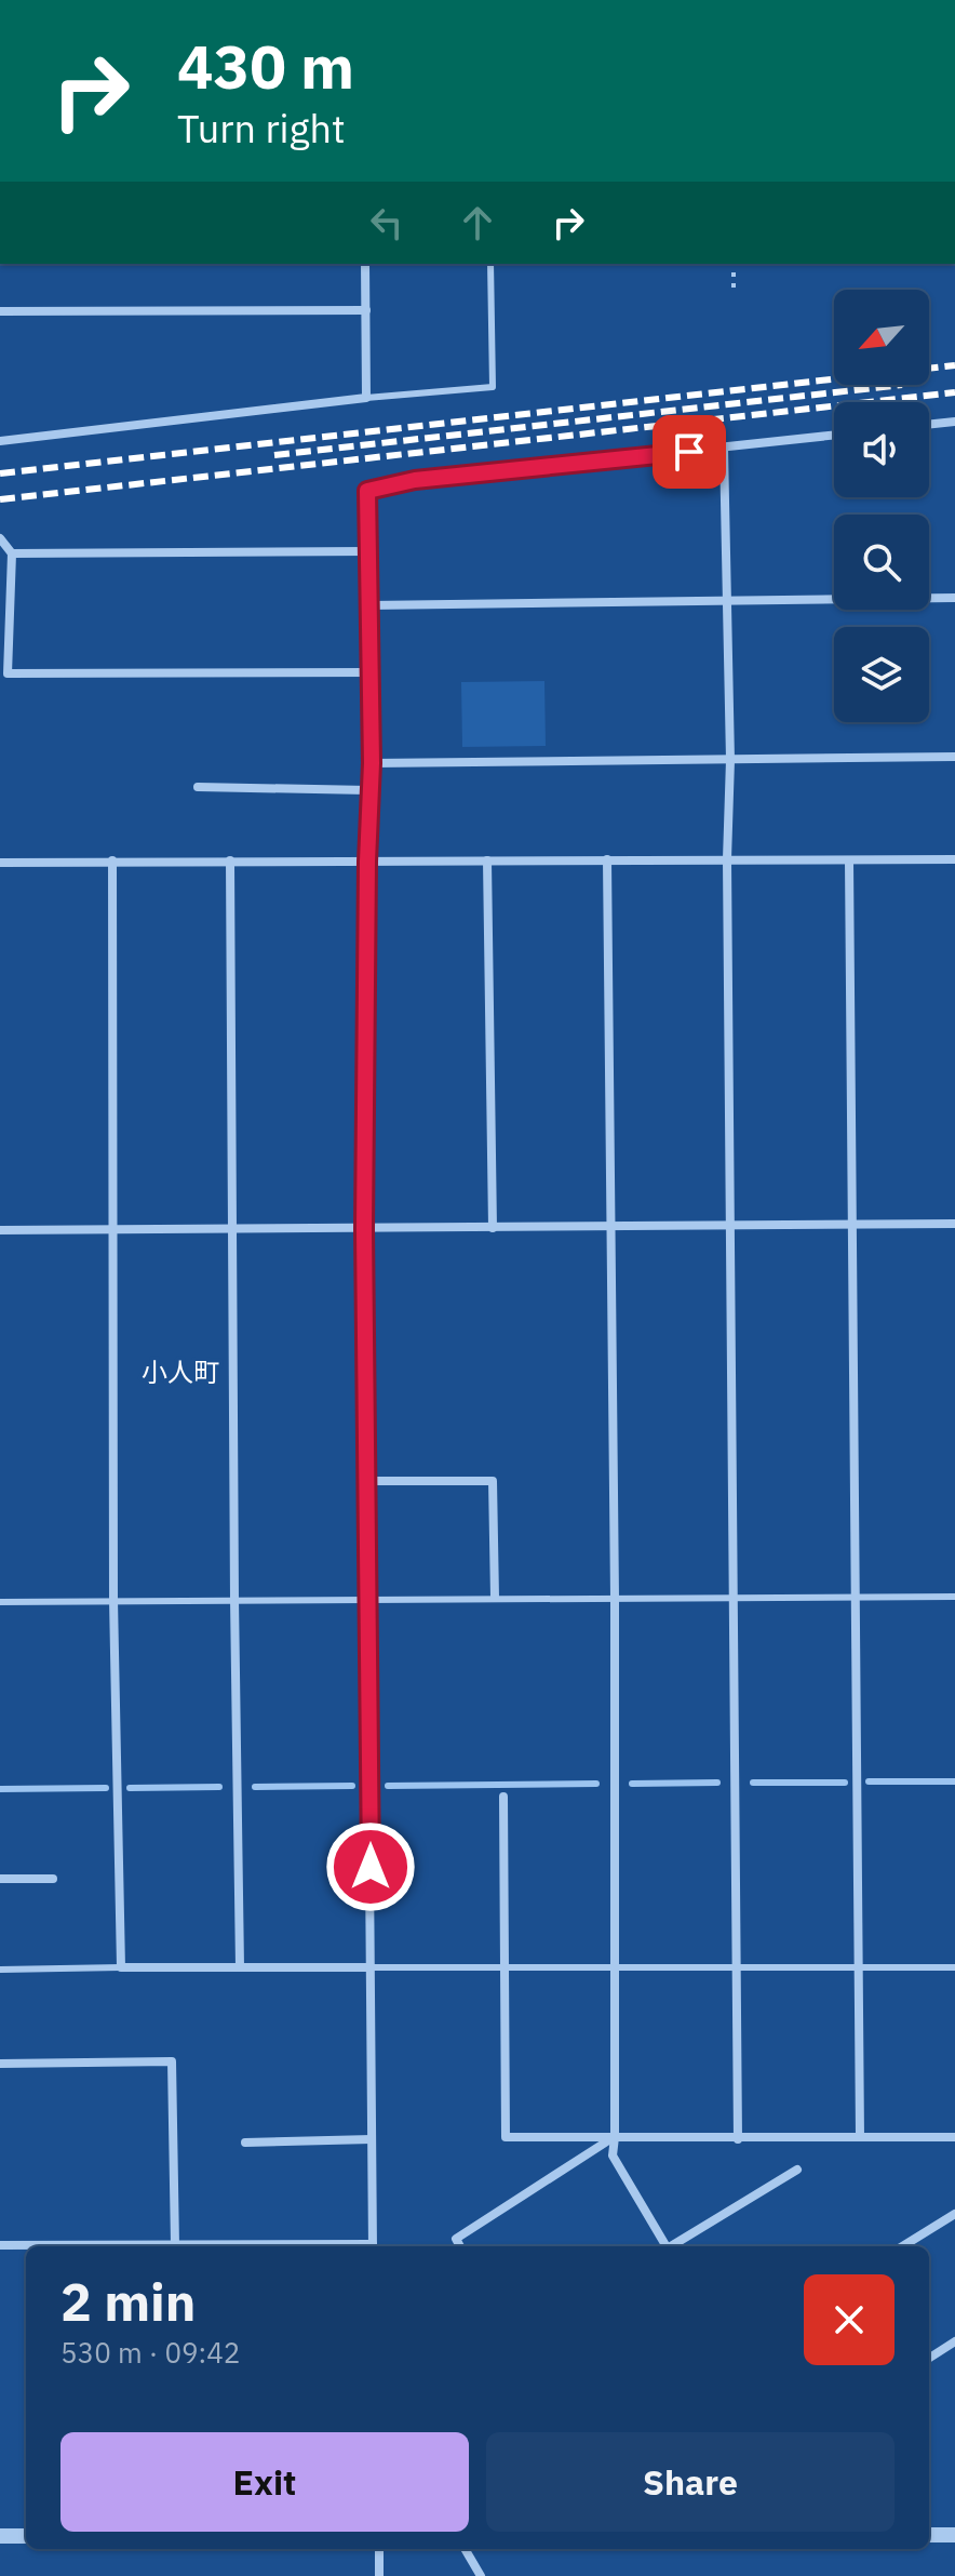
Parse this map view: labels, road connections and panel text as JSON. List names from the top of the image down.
{
  "districts": ["小人町"],
  "north": "bottom left",
  "page": {
    "turn": ["430 m", "Turn right"],
    "heading": ["2 min", "530 m · 09:42"],
    "buttons": ["Exit", "Share"]
  }
}
